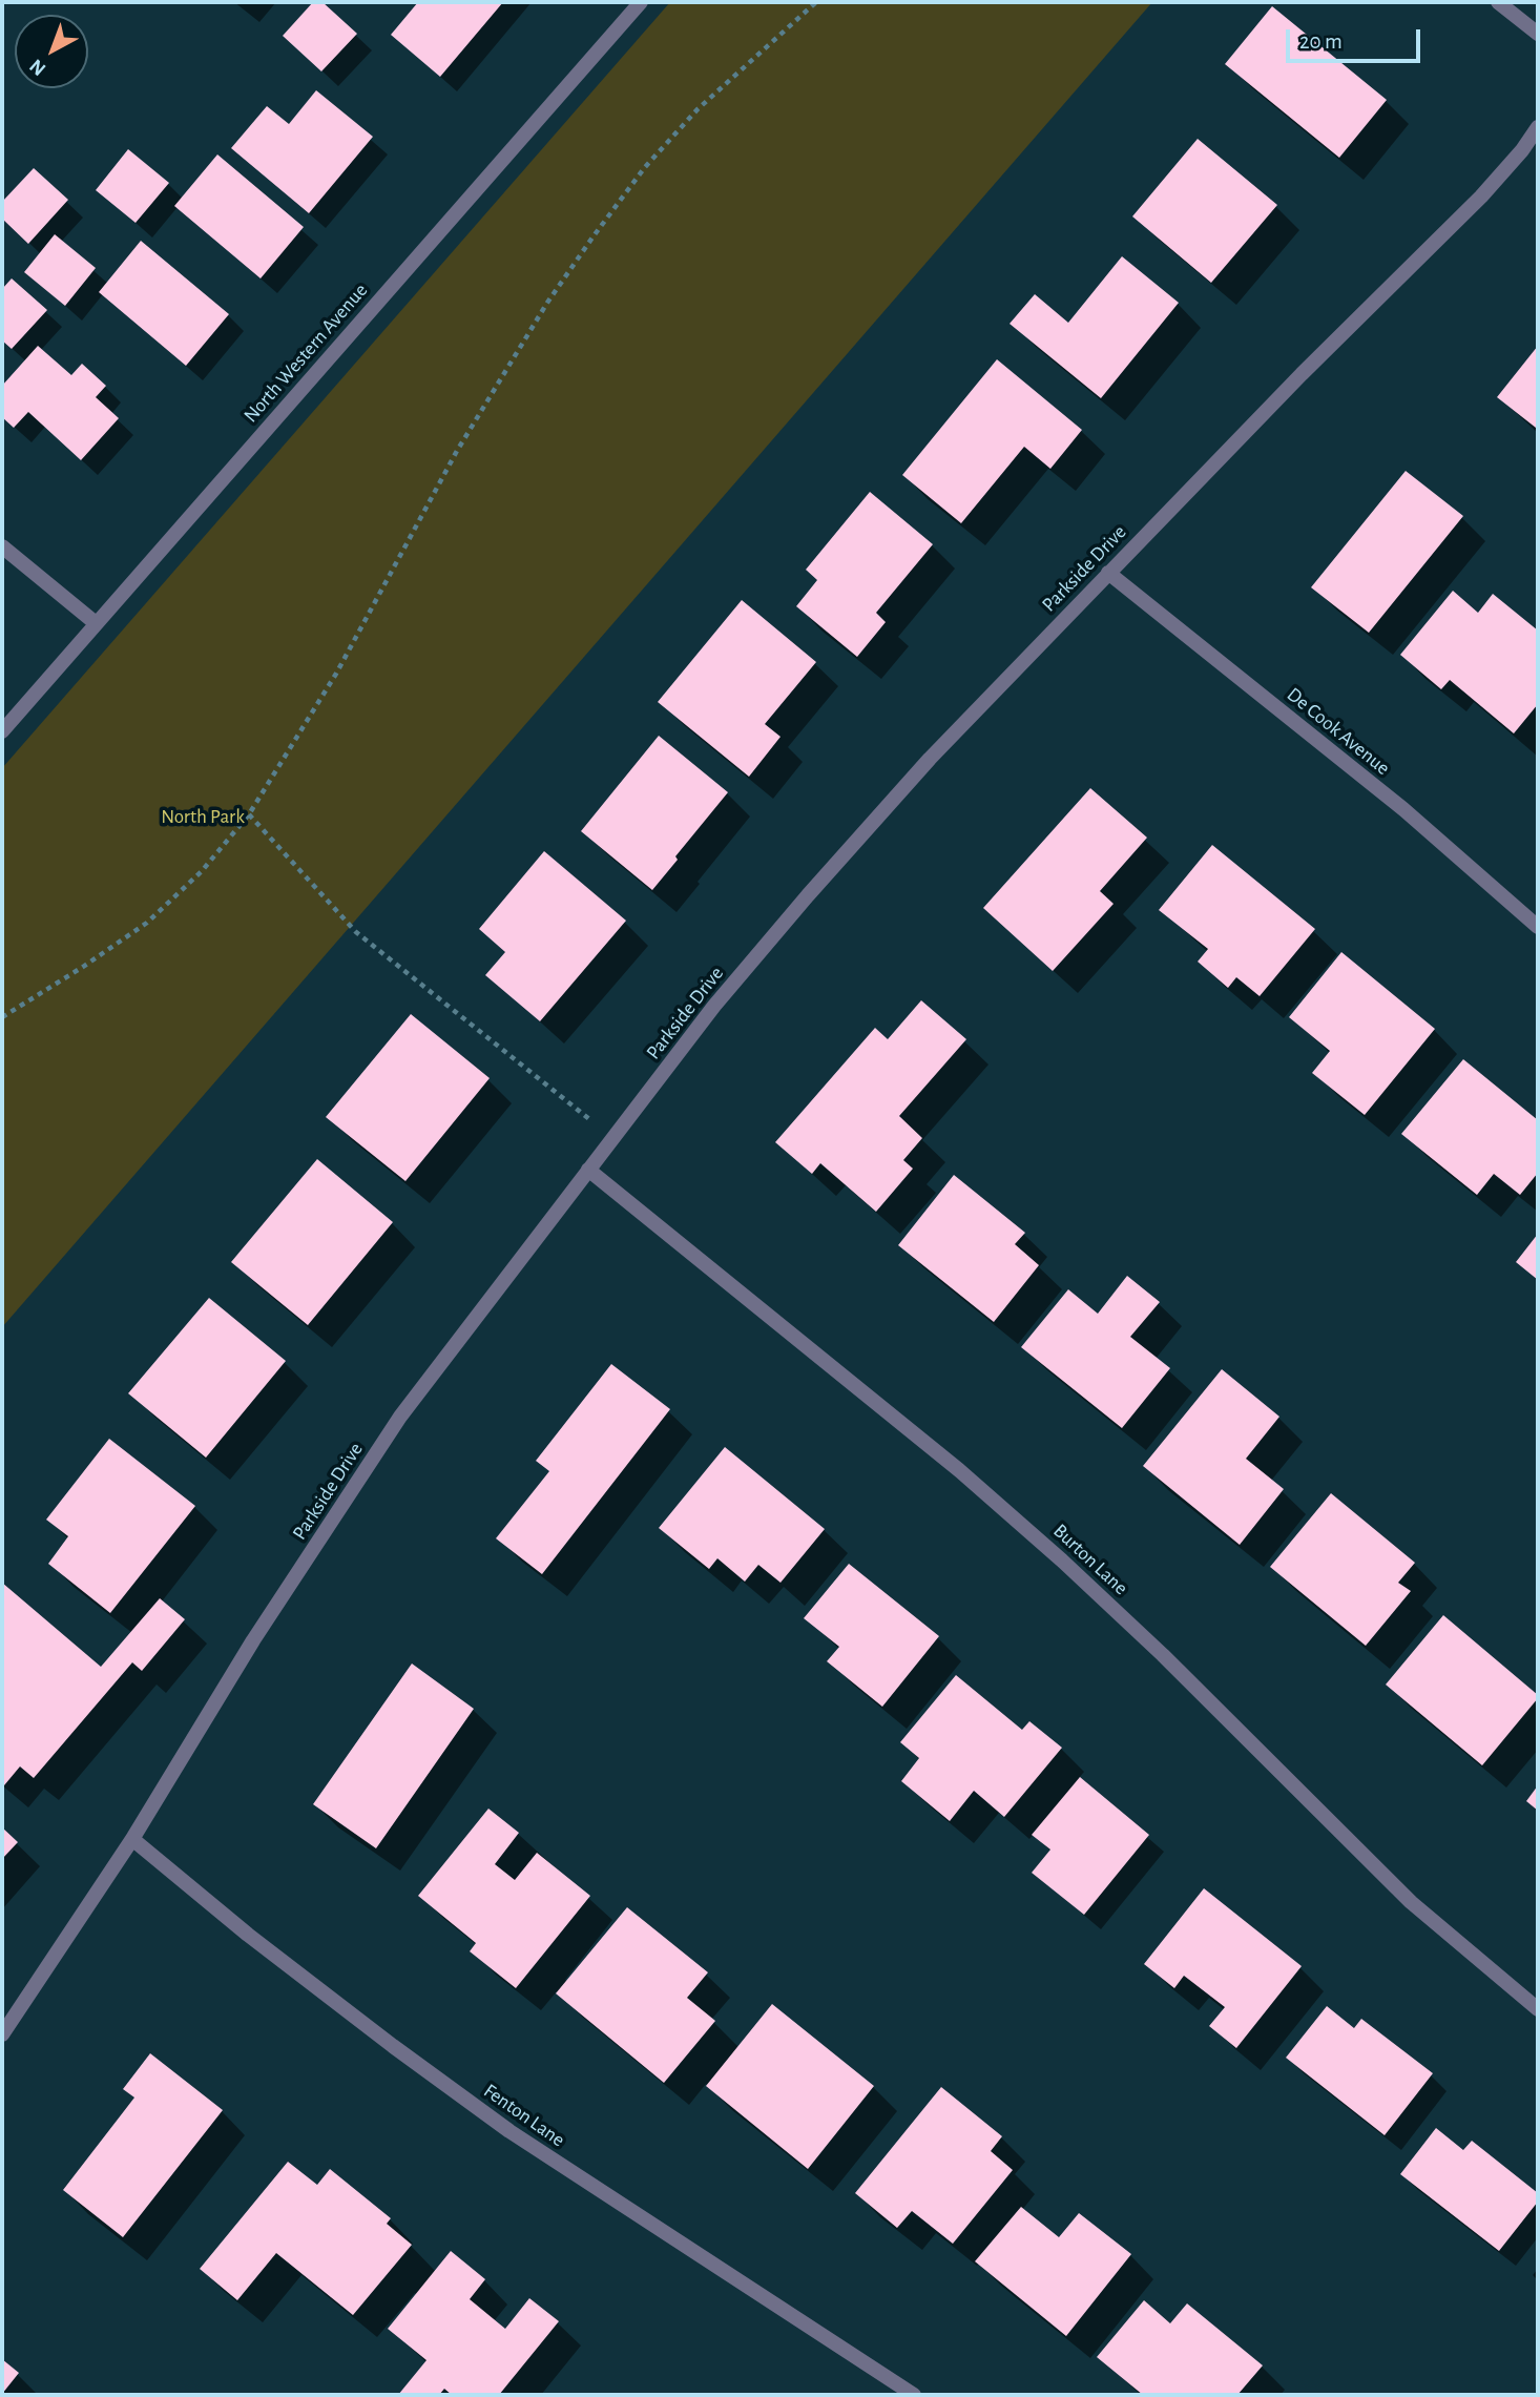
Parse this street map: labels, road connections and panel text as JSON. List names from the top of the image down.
{
  "streets": {
    "street": [
      "North Western Avenue",
      "Parkside Drive",
      "De Cook Avenue",
      "Burton Lane",
      "Fenton Lane"
    ]
  },
  "crossings": [
    ["Parkside Drive", "De Cook Avenue"],
    ["Parkside Drive", "Burton Lane"],
    ["Parkside Drive", "Fenton Lane"]
  ],
  "parks": ["North Park"],
  "scale_bar": "20 m",
  "north": "bottom left"
}
